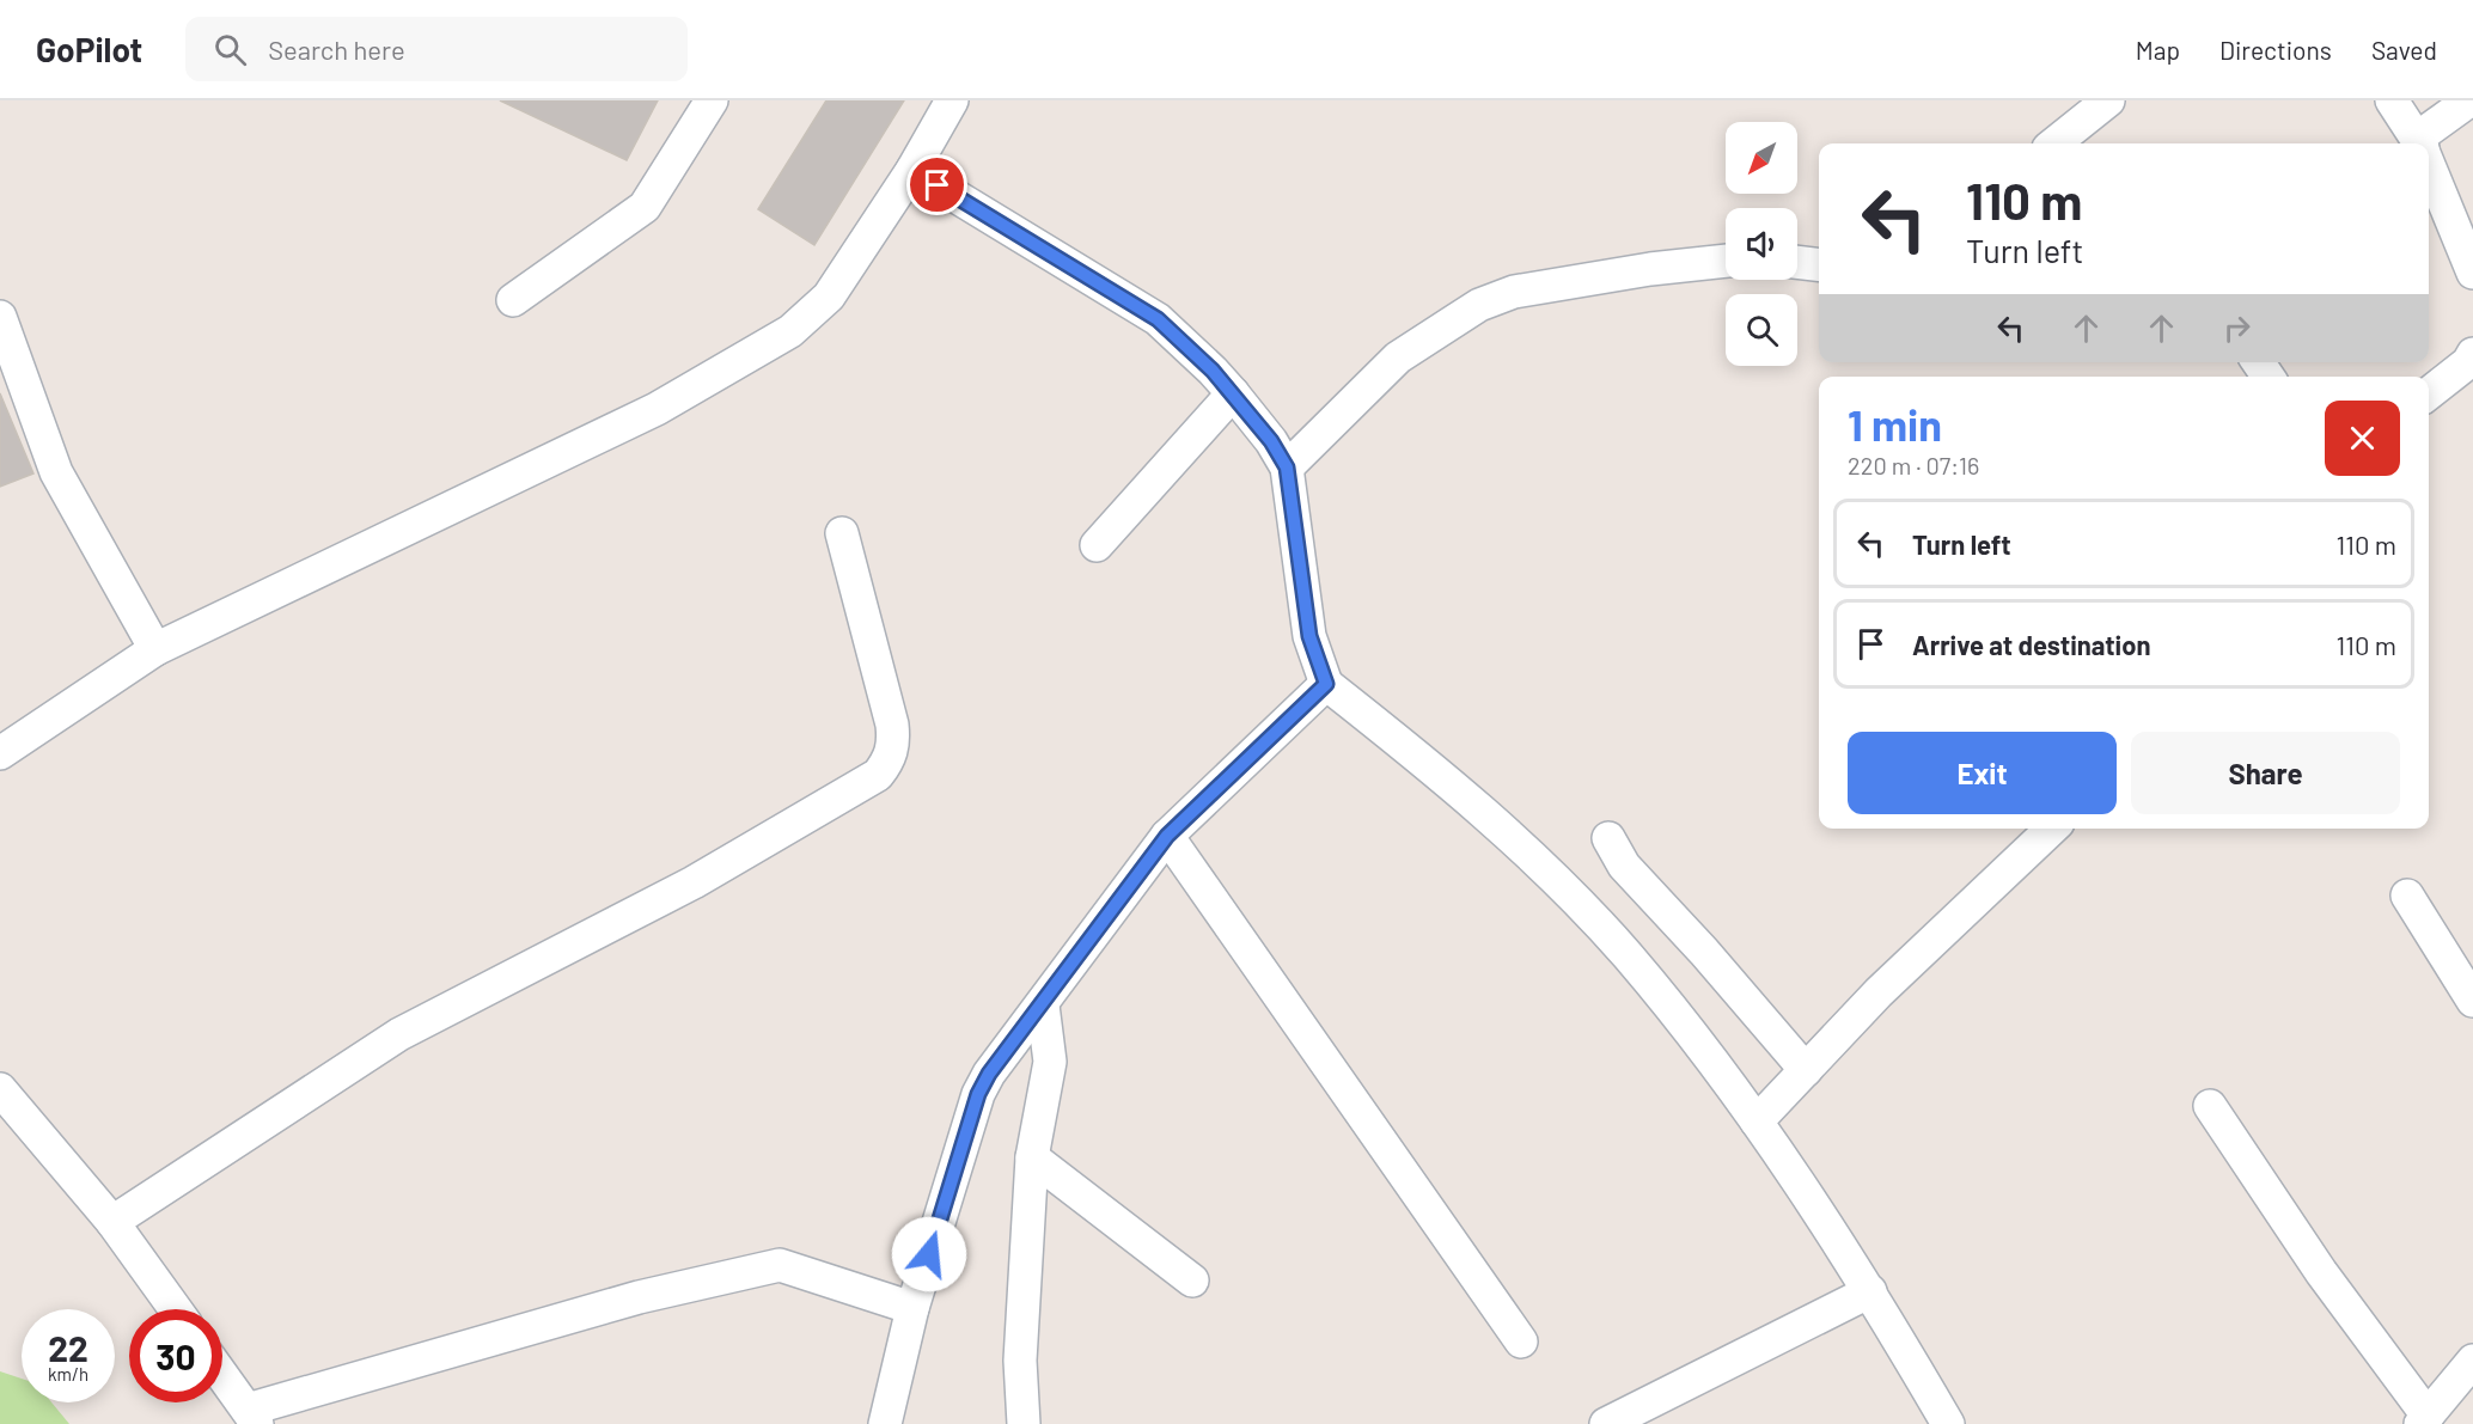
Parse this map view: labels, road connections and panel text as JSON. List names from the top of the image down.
{
  "north": "bottom left",
  "page": {
    "header": "GoPilot",
    "search": "Search here",
    "nav": ["Map", "Directions", "Saved"],
    "turn": ["110 m", "Turn left"],
    "heading": ["1 min", "220 m · 07:16"],
    "list": [
      {
        "name": "Turn left",
        "value": "110 m"
      },
      {
        "name": "Arrive at destination",
        "value": "110 m"
      }
    ],
    "buttons": ["Exit", "Share"],
    "speed": "22 km/h",
    "limit": "30"
  }
}
